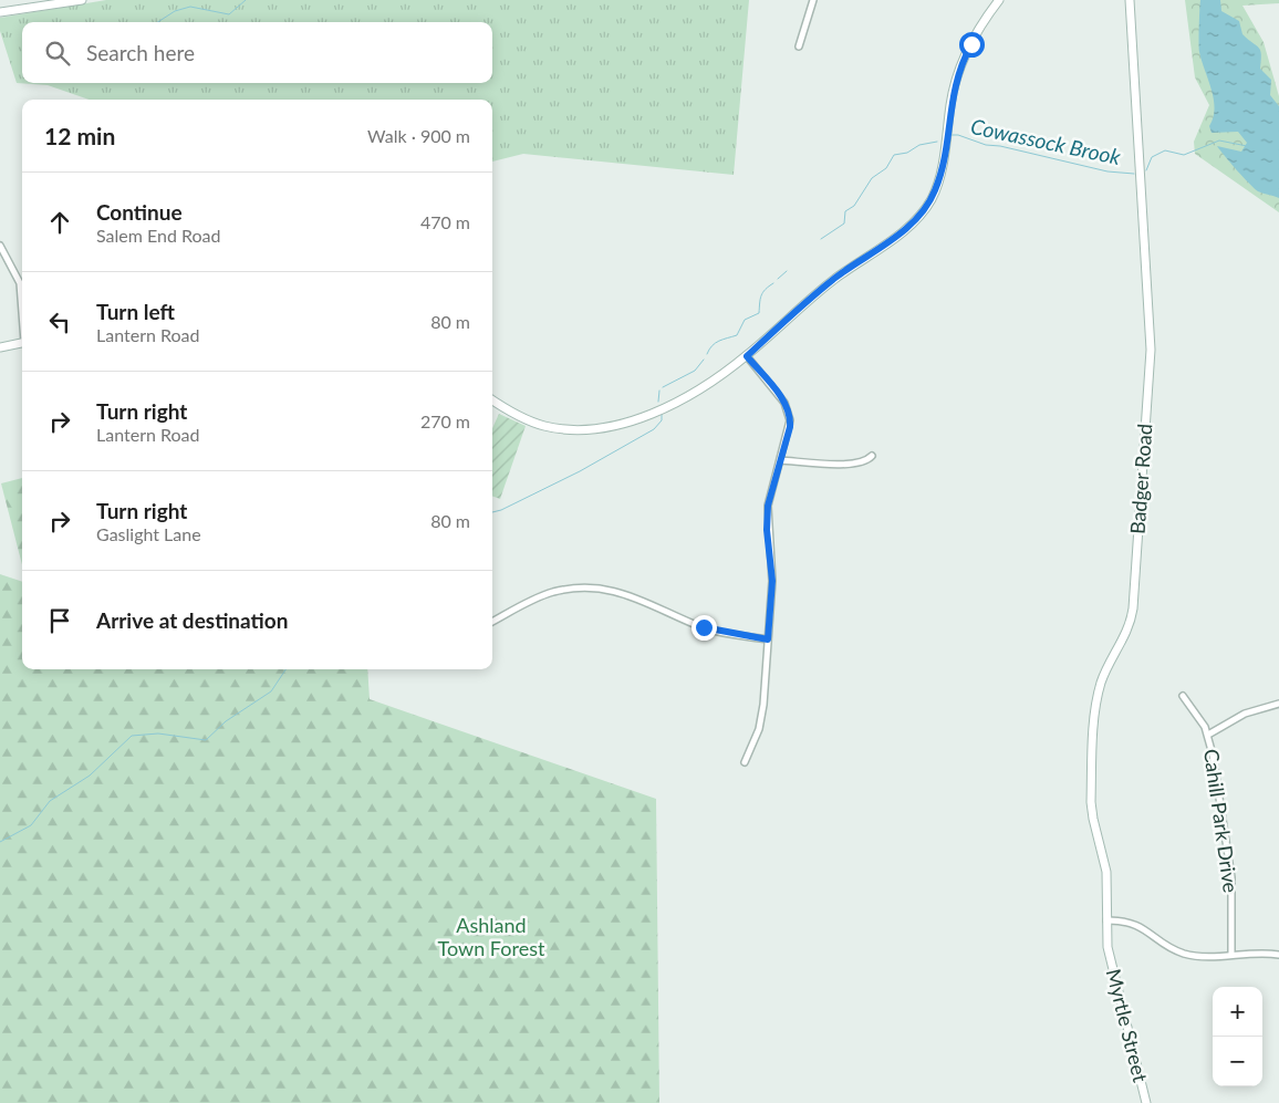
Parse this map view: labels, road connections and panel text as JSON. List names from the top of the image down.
{
  "streets": {
    "street": ["Badger Road", "Cahill Park Drive", "Myrtle Street"]
  },
  "crossings": [
    ["Badger Road", "Myrtle Street"]
  ],
  "water": ["Cowassock Brook"],
  "parks": ["Ashland Town Forest"],
  "page": {
    "search": "Search here",
    "heading": ["12 min", "Walk · 900 m"],
    "list": [
      ["Continue", "Salem End Road", "470 m"],
      ["Turn left", "Lantern Road", "80 m"],
      ["Turn right", "Lantern Road", "270 m"],
      ["Turn right", "Gaslight Lane", "80 m"],
      "Arrive at destination"
    ],
    "map_buttons": ["+", "−"]
  }
}
